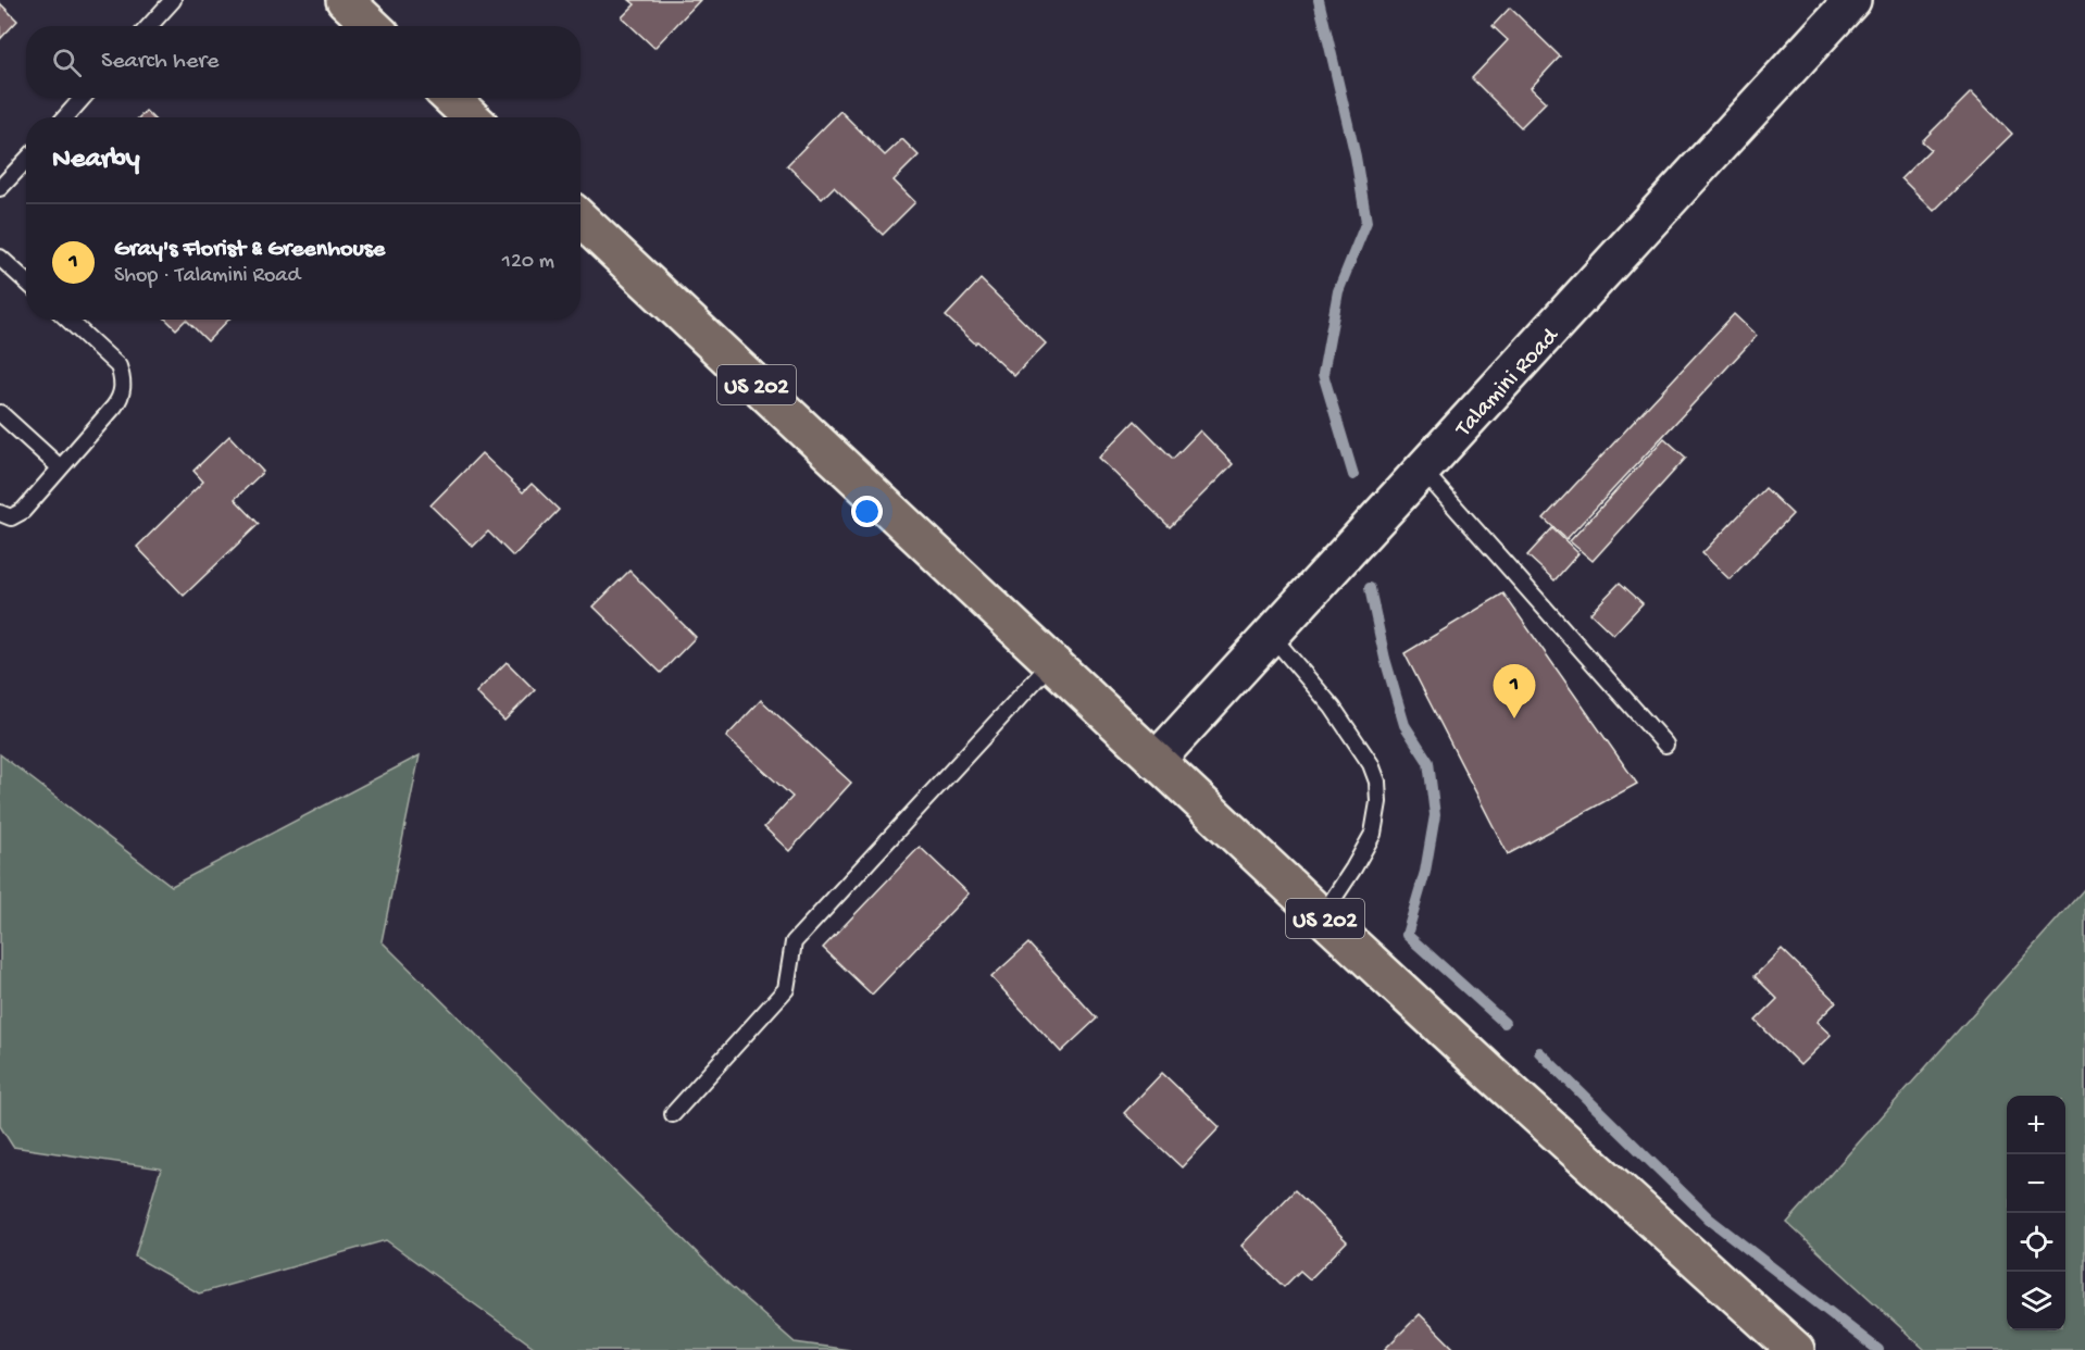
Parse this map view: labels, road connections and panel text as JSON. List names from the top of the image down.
{
  "streets": {
    "highway": ["US 202"],
    "street": ["Talamini Road"]
  },
  "crossings": [
    ["Talamini Road", "US 202"]
  ],
  "page": {
    "search": "Search here",
    "heading": "Nearby",
    "list": [
      {
        "mark": "1",
        "name": "Gray's Florist & Greenhouse",
        "note": "Shop · Talamini Road",
        "value": "120 m"
      }
    ],
    "pins": "1",
    "map_buttons": ["+", "−"]
  }
}
